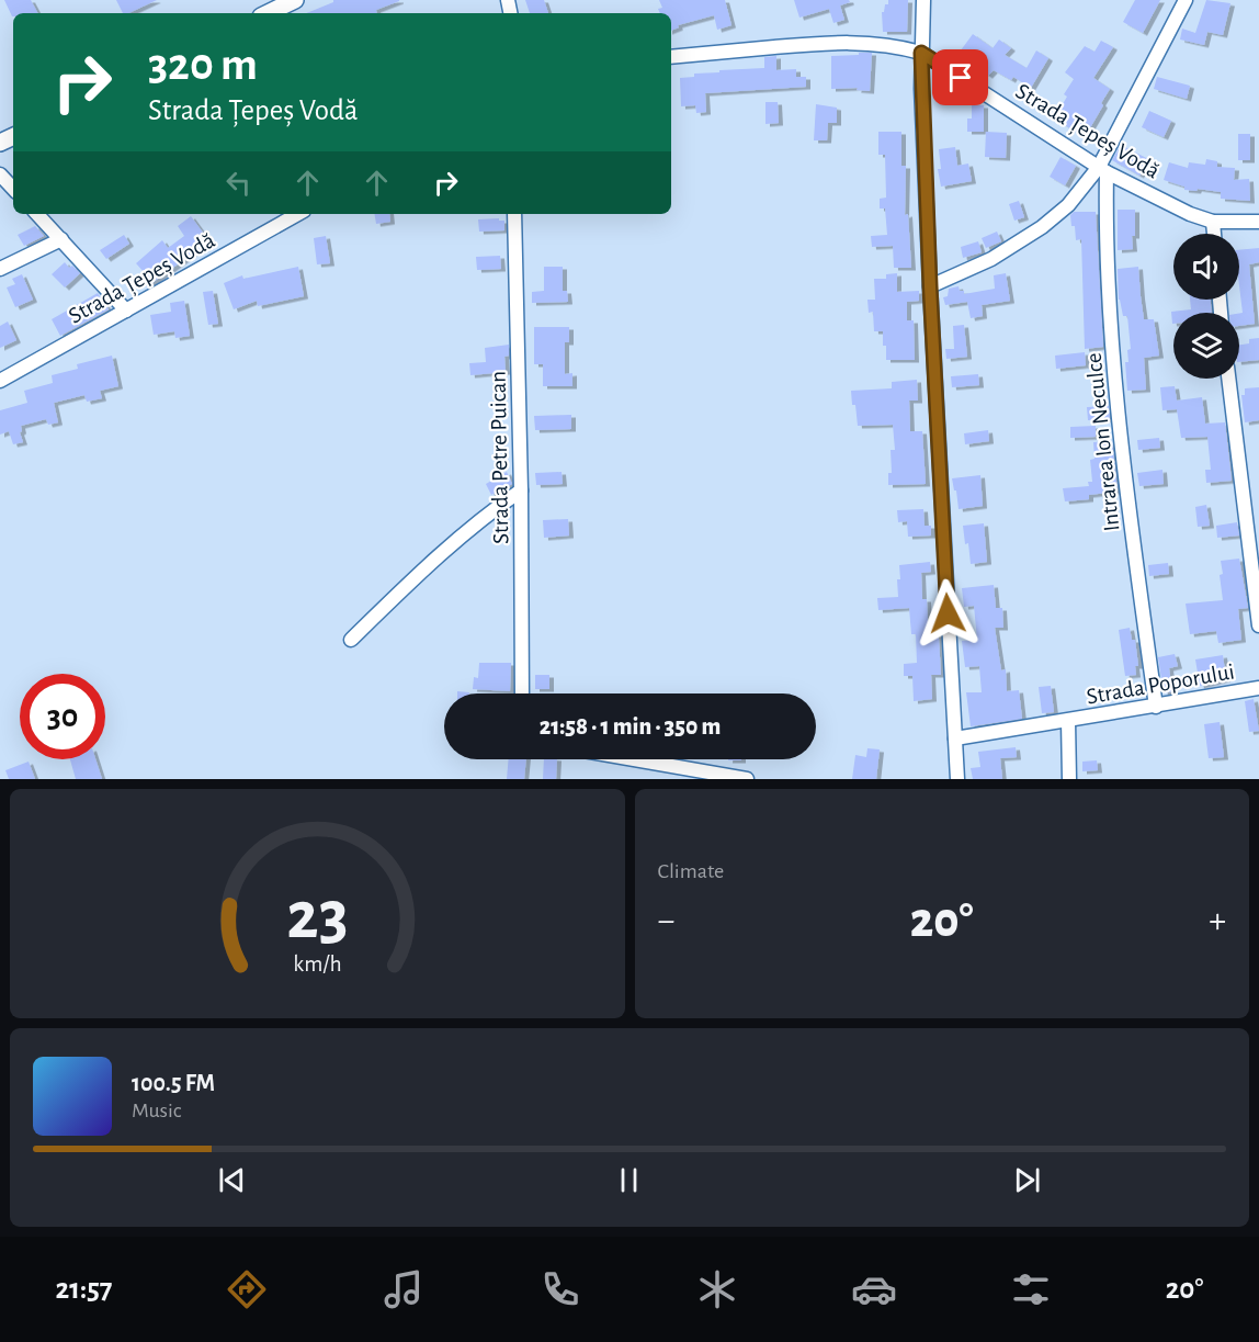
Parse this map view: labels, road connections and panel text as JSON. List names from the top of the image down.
{
  "streets": {
    "street": [
      "Strada Țepeș Vodă",
      "Intrarea Ion Neculce",
      "Strada Petre Puican",
      "Strada Poporului"
    ]
  },
  "crossings": [
    ["Strada Țepeș Vodă", "Intrarea Ion Neculce"],
    ["Intrarea Ion Neculce", "Strada Poporului"]
  ],
  "page": {
    "turn": ["320 m", "Strada Țepeș Vodă"],
    "limit": "30",
    "trip": "21:58 · 1 min · 350 m",
    "tile": "Climate",
    "heat": ["−", "20°", "+"],
    "song": ["100.5 FM", "Music"],
    "tabs": ["21:57", "20°"],
    "gauge": ["23", "km/h"]
  }
}
